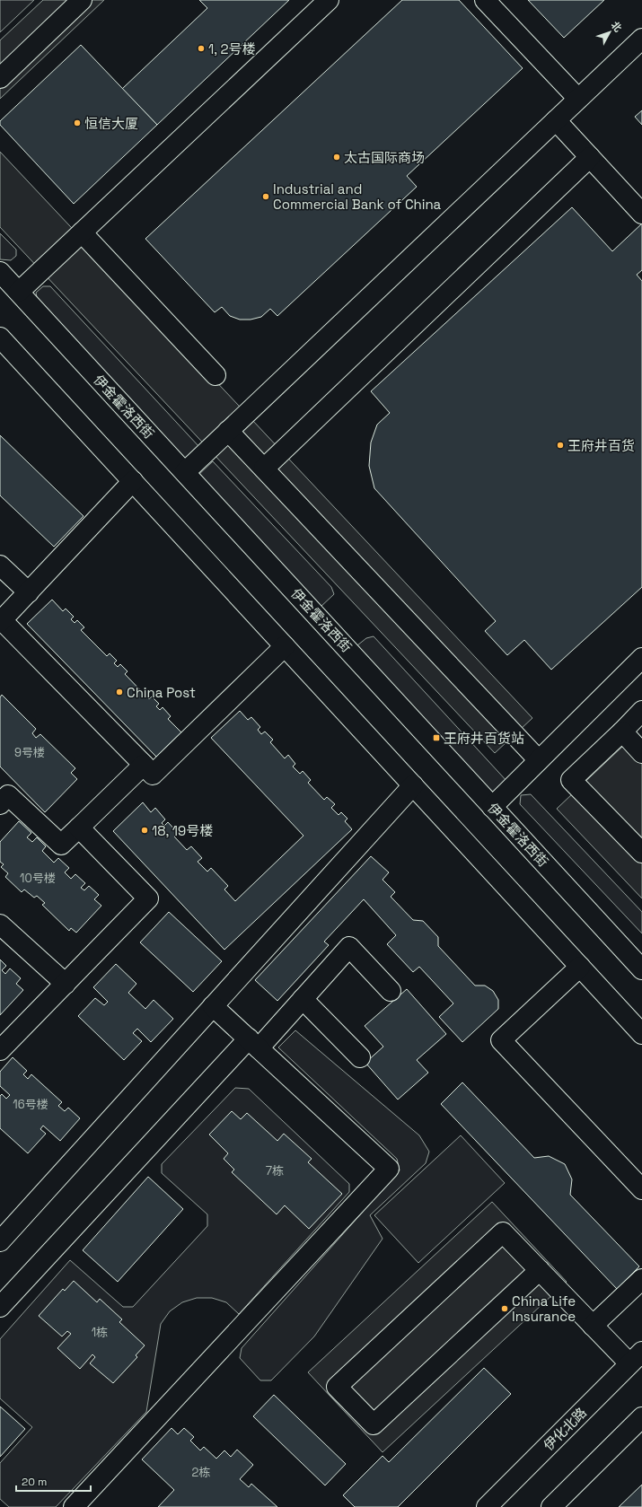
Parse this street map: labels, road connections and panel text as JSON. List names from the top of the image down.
{
  "streets": {
    "street": ["伊金霍洛西街", "伊化北路"]
  },
  "places": {
    "other": [
      "1, 2号楼",
      "恒信大厦",
      "太古国际商场",
      "Industrial and Commercial Bank of China",
      "王府井百货",
      "China Post",
      "18, 19号楼",
      "China Life Insurance"
    ],
    "transit": ["王府井百货站"]
  },
  "house_numbers": [
    "9号楼",
    "10号楼",
    "16号楼",
    "7栋",
    "1栋",
    "2栋"
  ],
  "scale_bar": "20 m",
  "north": "top right"
}
